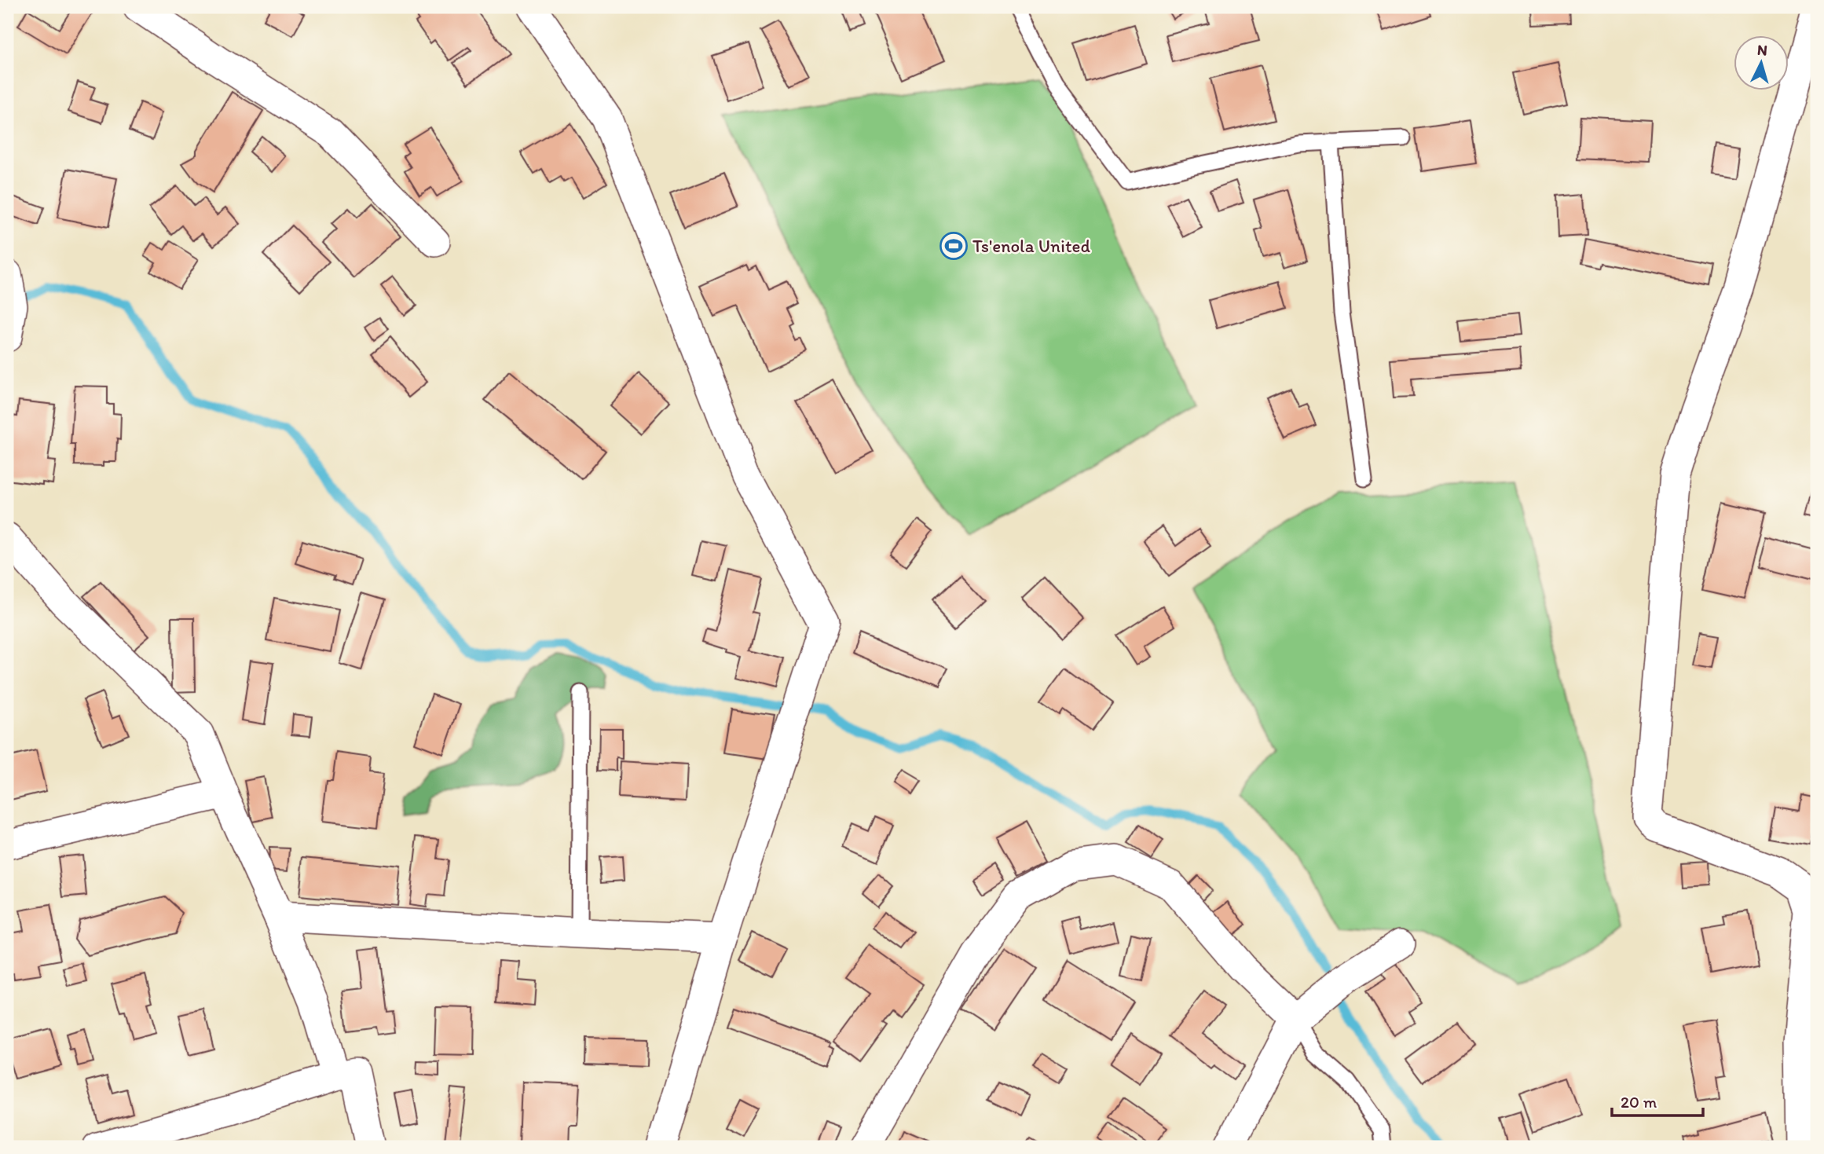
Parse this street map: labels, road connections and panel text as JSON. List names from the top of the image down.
{
  "places": {
    "sports": ["Ts'enola United"]
  },
  "scale_bar": "20 m",
  "north": "top"
}
